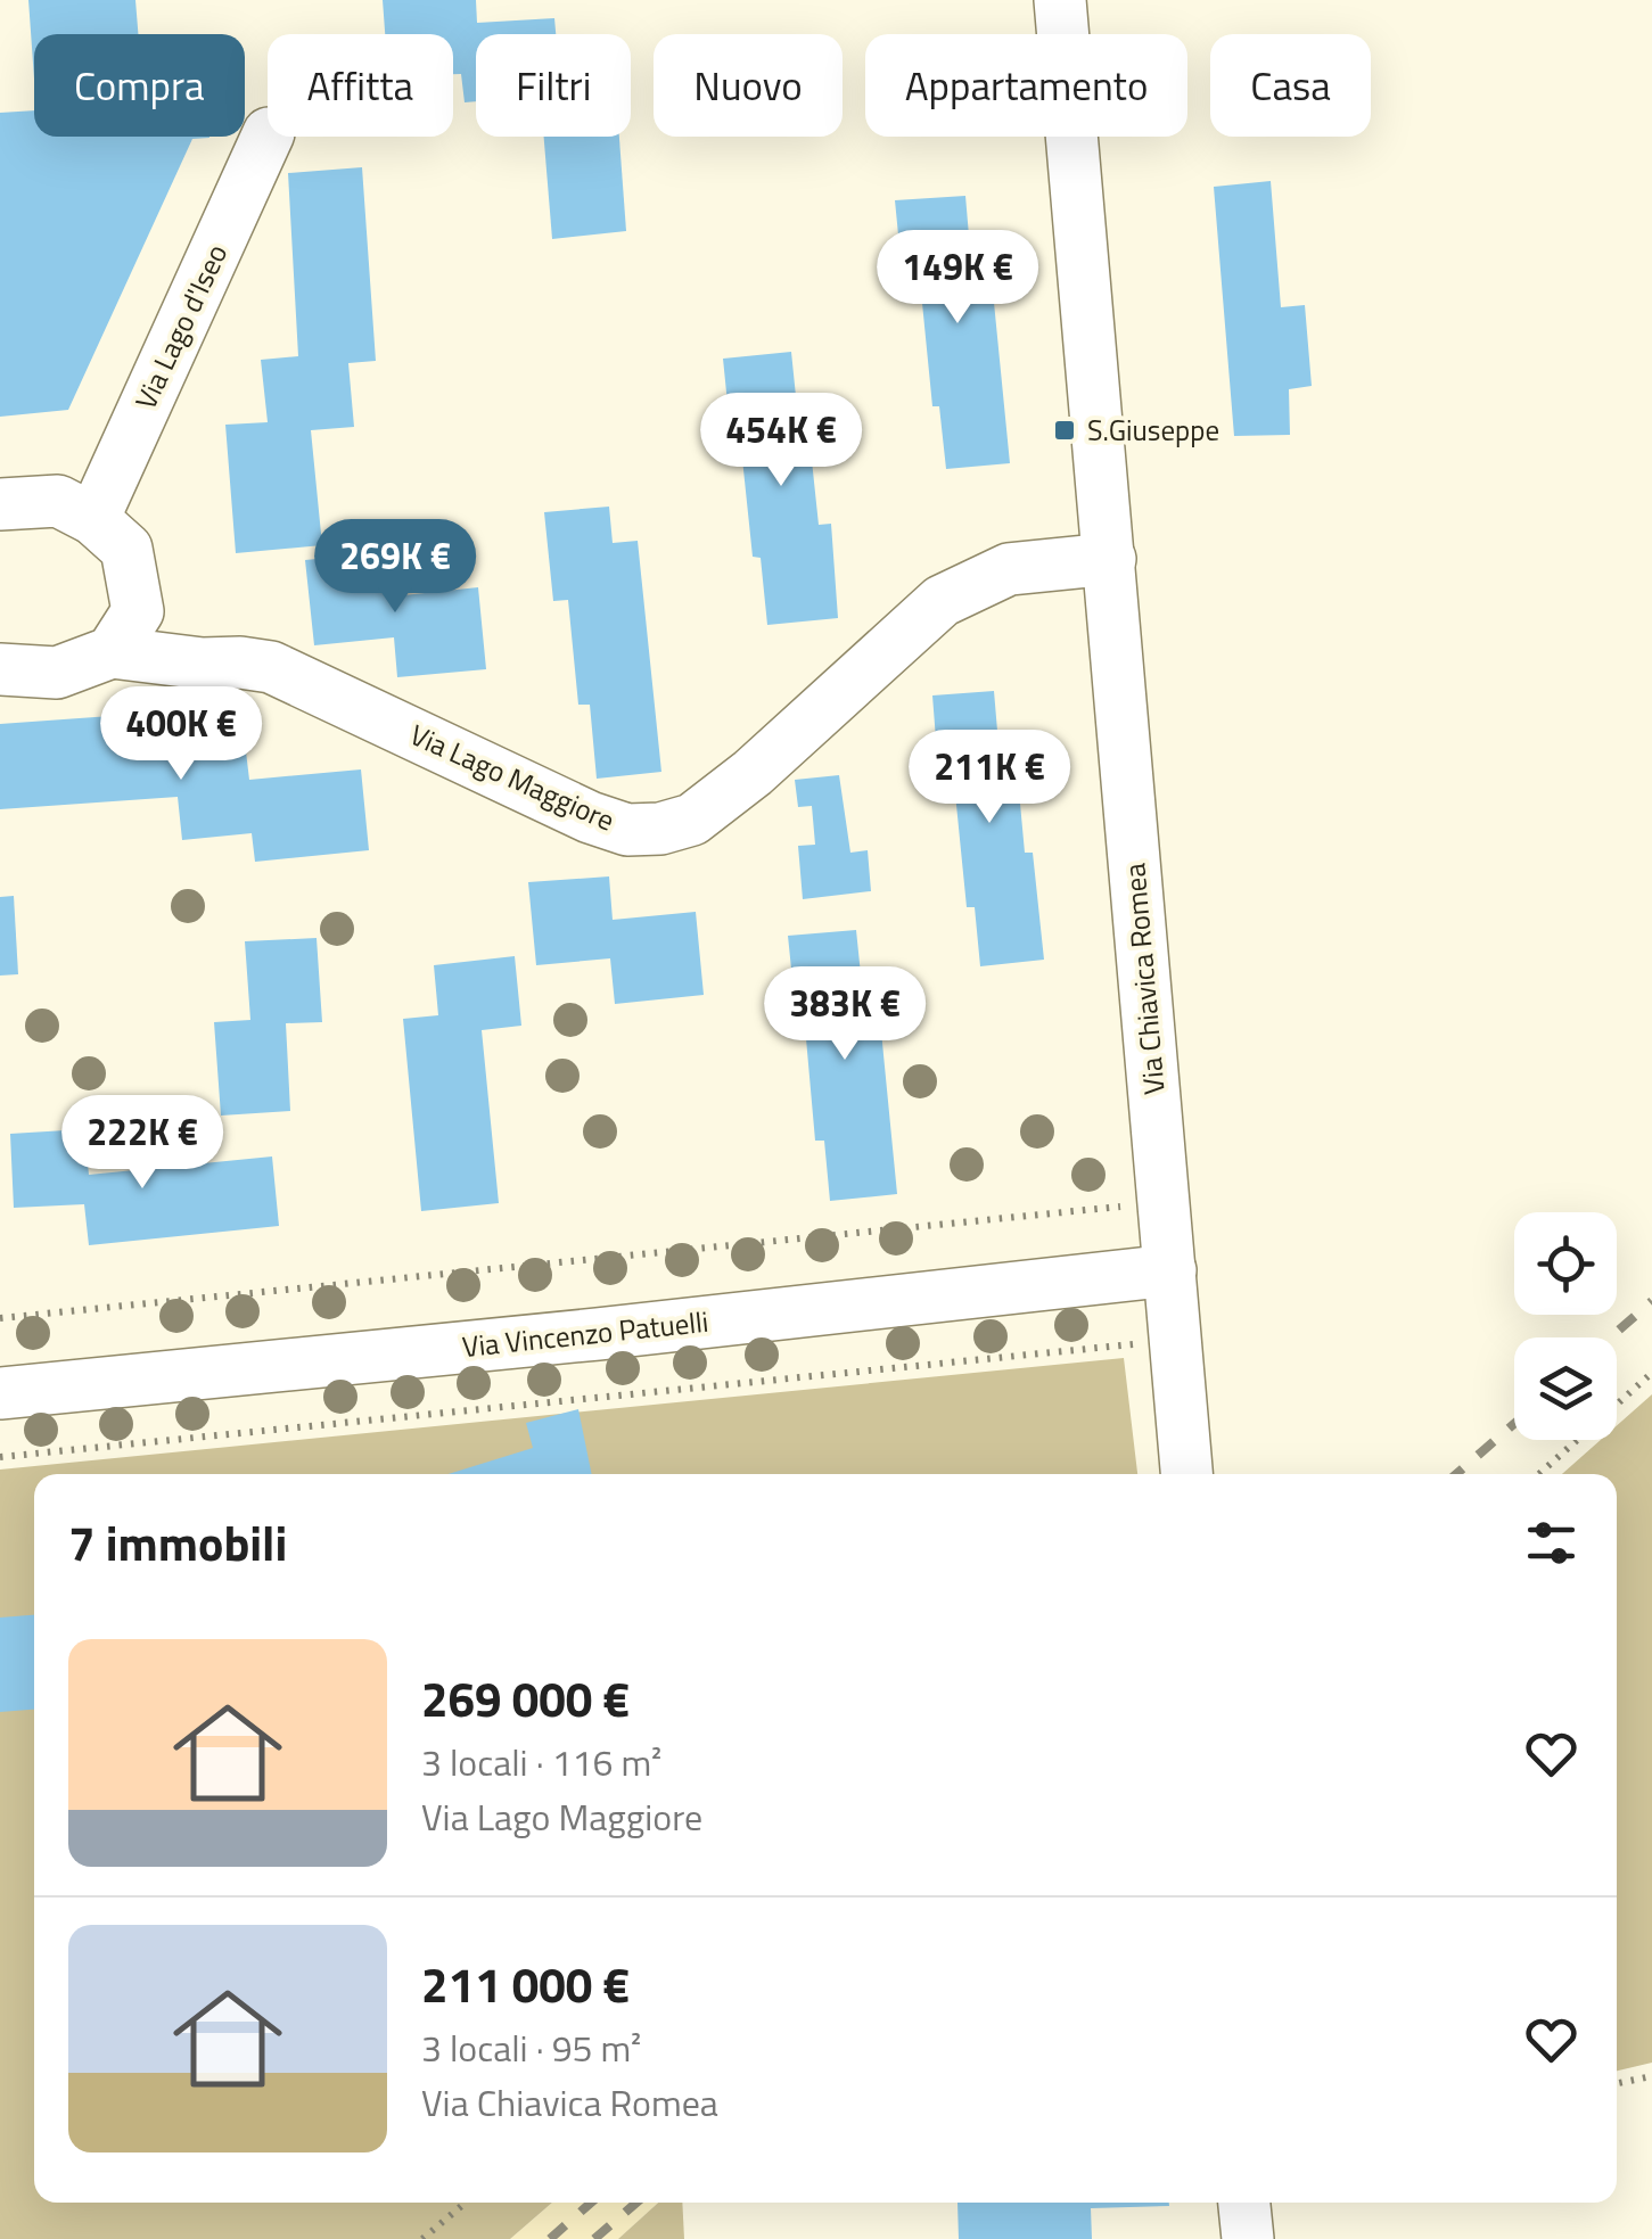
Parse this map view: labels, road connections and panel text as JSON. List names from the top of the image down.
{
  "streets": {
    "street": [
      "Via Lago d'Iseo",
      "Via Lago Maggiore",
      "Via Chiavica Romea",
      "Via Vincenzo Patuelli"
    ]
  },
  "crossings": [
    ["Via Lago Maggiore", "Via Chiavica Romea"],
    ["Via Chiavica Romea", "Via Vincenzo Patuelli"]
  ],
  "places": {
    "transit": ["S.Giuseppe"]
  },
  "page": {
    "chip": [
      "Compra",
      "Affitta",
      "Filtri",
      "Nuovo",
      "Appartamento",
      "Casa"
    ],
    "price": [
      "149K €",
      "454K €",
      "269K €",
      "400K €",
      "211K €",
      "383K €",
      "222K €"
    ],
    "heading": "7 immobili",
    "list": [
      {
        "name": "269 000 €",
        "note": "3 locali · 116 m² · Via Lago Maggiore"
      },
      {
        "name": "211 000 €",
        "note": "3 locali · 95 m² · Via Chiavica Romea"
      }
    ]
  }
}
